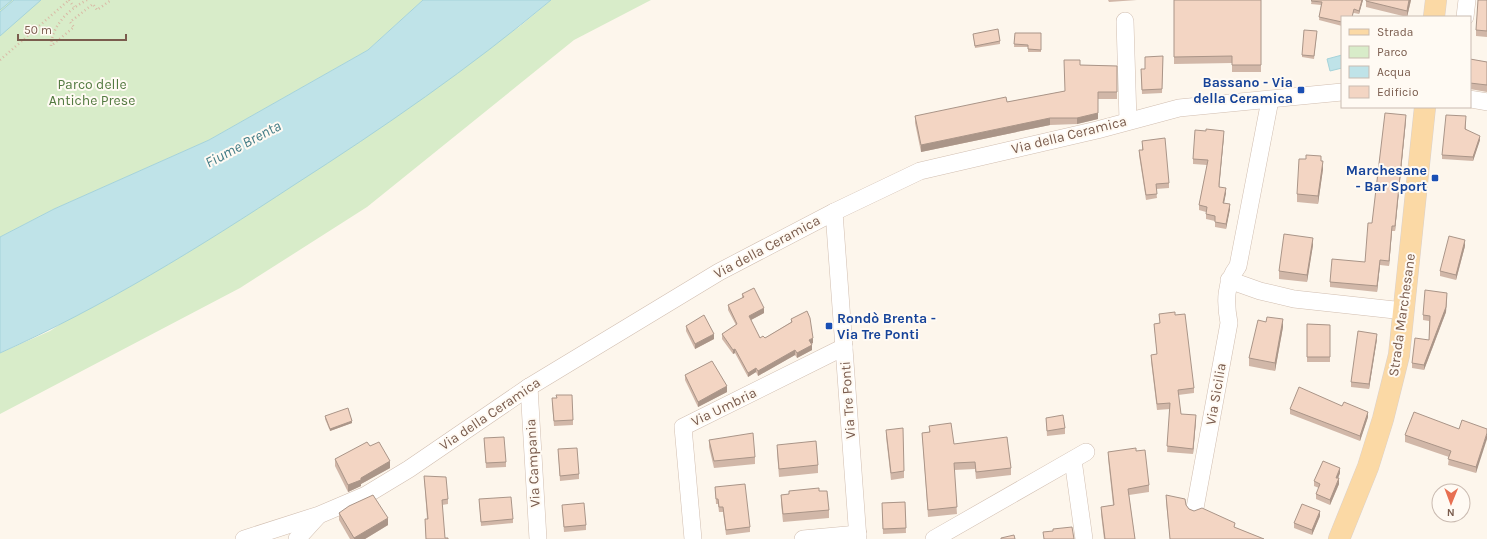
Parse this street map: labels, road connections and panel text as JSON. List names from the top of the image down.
{
  "streets": {
    "main road": ["Strada Marchesane"],
    "street": [
      "Via della Ceramica",
      "Via Sicilia",
      "Via Tre Ponti",
      "Via Umbria",
      "Via Campania"
    ]
  },
  "crossings": [
    ["Via della Ceramica", "Via Sicilia"],
    ["Via della Ceramica", "Via Tre Ponti"],
    ["Via della Ceramica", "Via Campania"],
    ["Via Tre Ponti", "Via Umbria"]
  ],
  "water": ["Fiume Brenta"],
  "parks": ["Parco delle Antiche Prese"],
  "places": {
    "transit": ["Bassano - Via della Ceramica", "Marchesane - Bar Sport", "Rondò Brenta - Via Tre Ponti"]
  },
  "legend": [
    "Strada",
    "Parco",
    "Acqua",
    "Edificio"
  ],
  "scale_bar": "50 m",
  "north": "bottom"
}
